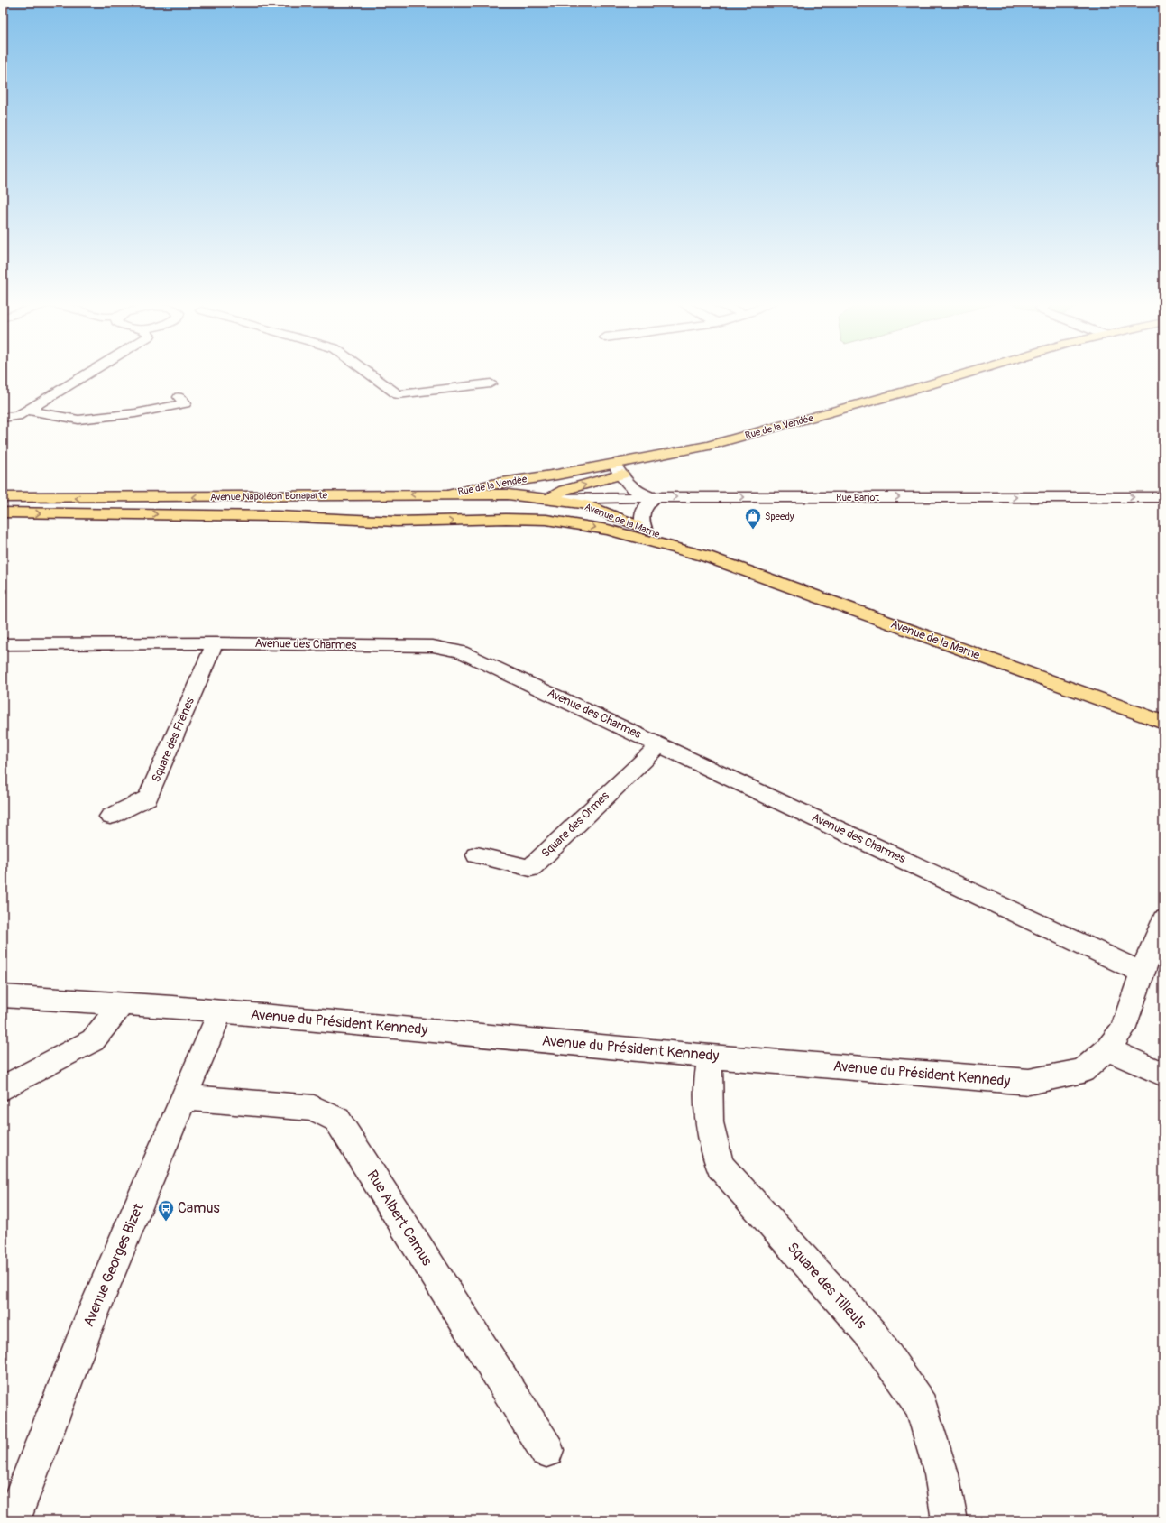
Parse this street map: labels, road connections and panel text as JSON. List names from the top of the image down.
{
  "streets": {
    "main road": ["Rue de la Vendée", "Avenue Napoléon Bonaparte", "Avenue de la Marne"],
    "street": [
      "Rue Barjot",
      "Avenue des Charmes",
      "Square des Frênes",
      "Square des Ormes",
      "Avenue du Président Kennedy",
      "Rue Albert Camus",
      "Avenue Georges Bizet",
      "Square des Tilleuls"
    ]
  },
  "crossings": [
    ["Rue de la Vendée", "Avenue Napoléon Bonaparte"],
    ["Rue de la Vendée", "Rue Barjot"],
    ["Rue de la Vendée", "Avenue de la Marne"],
    ["Avenue Napoléon Bonaparte", "Avenue de la Marne"],
    ["Rue Barjot", "Avenue de la Marne"],
    ["Avenue des Charmes", "Square des Frênes"],
    ["Avenue des Charmes", "Square des Ormes"],
    ["Avenue des Charmes", "Avenue du Président Kennedy"],
    ["Avenue du Président Kennedy", "Avenue Georges Bizet"],
    ["Avenue du Président Kennedy", "Square des Tilleuls"],
    ["Rue Albert Camus", "Avenue Georges Bizet"]
  ],
  "one_way": ["Rue Barjot"],
  "places": {
    "shop": ["Speedy"],
    "bus stop": ["Camus"]
  }
}
